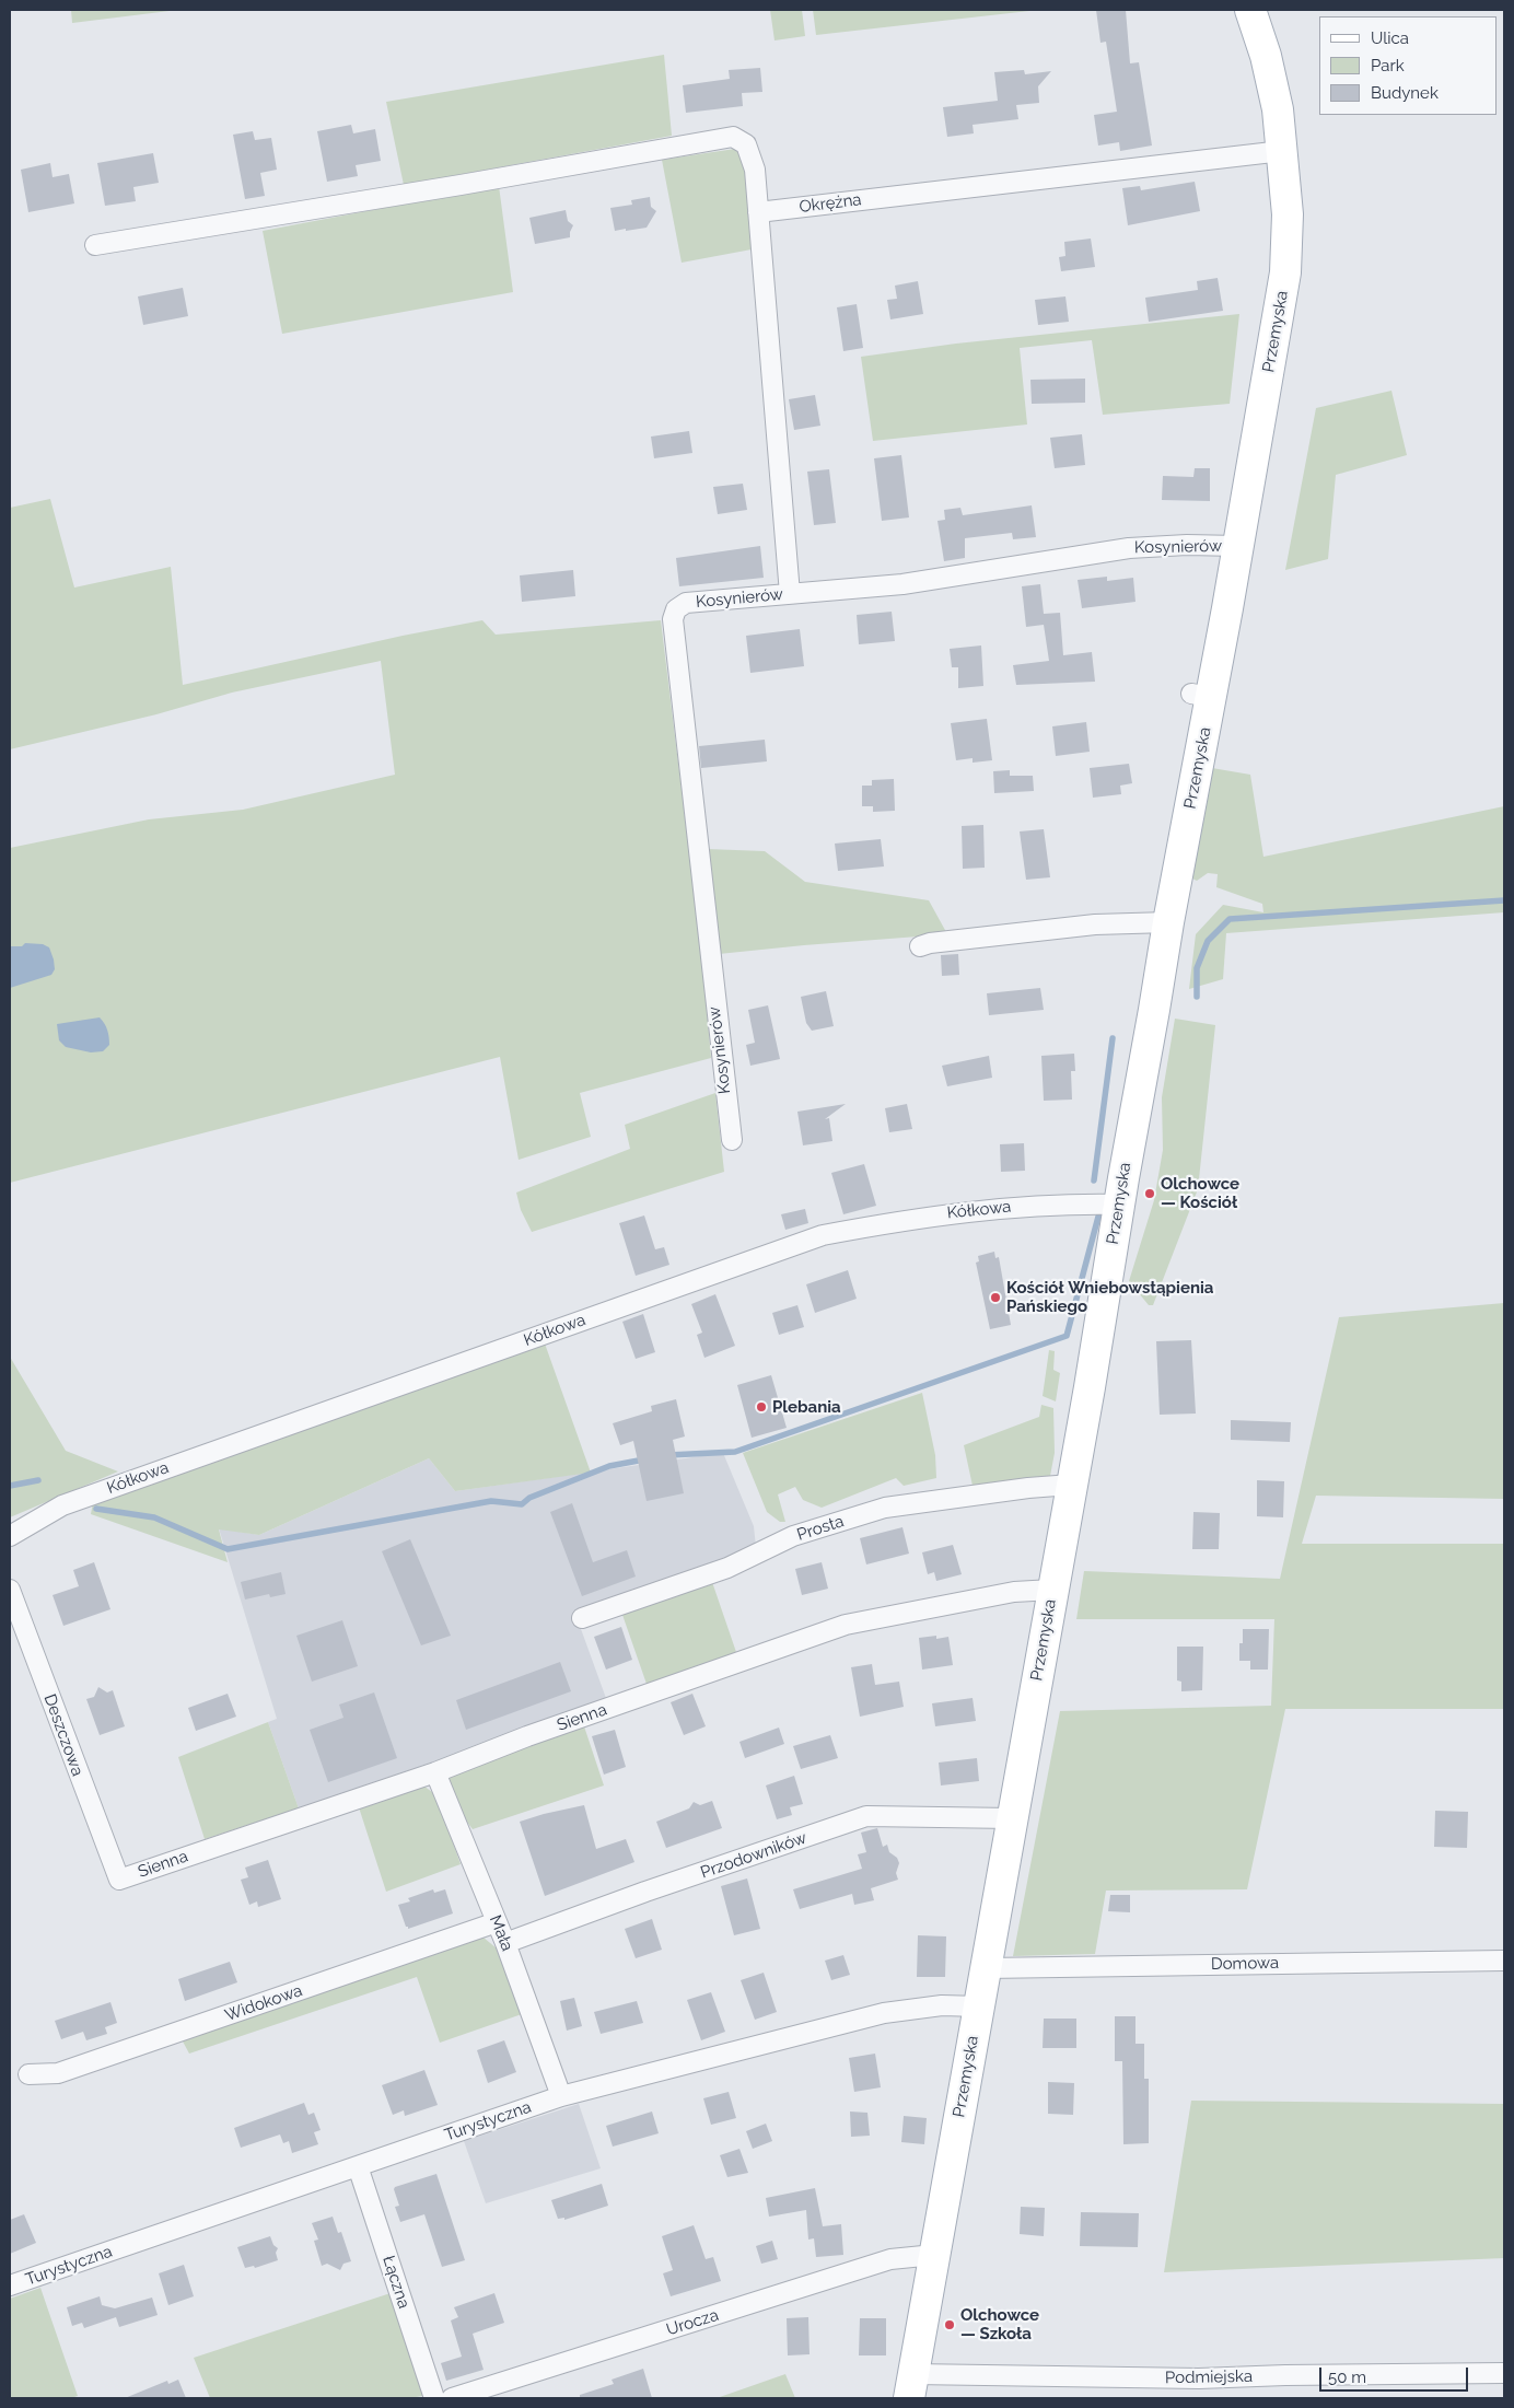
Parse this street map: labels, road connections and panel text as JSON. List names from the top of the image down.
{
  "streets": {
    "main road": ["Przemyska"],
    "street": [
      "Okrężna",
      "Kosynierów",
      "Kółkowa",
      "Prosta",
      "Sienna",
      "Deszczowa",
      "Przodowników",
      "Mała",
      "Domowa",
      "Widokowa",
      "Turystyczna",
      "Łączna",
      "Urocza",
      "Podmiejska"
    ]
  },
  "crossings": [
    ["Okrężna", "Przemyska"],
    ["Przemyska", "Kosynierów"],
    ["Przemyska", "Kółkowa"],
    ["Przemyska", "Prosta"],
    ["Przemyska", "Sienna"],
    ["Przemyska", "Przodowników"],
    ["Przemyska", "Domowa"],
    ["Przemyska", "Turystyczna"],
    ["Przemyska", "Urocza"],
    ["Przemyska", "Podmiejska"],
    ["Sienna", "Deszczowa"],
    ["Sienna", "Mała"],
    ["Przodowników", "Mała"],
    ["Mała", "Widokowa"],
    ["Mała", "Turystyczna"],
    ["Turystyczna", "Łączna"]
  ],
  "places": [
    "Olchowce — Kościół",
    "Kościół Wniebowstąpienia Pańskiego",
    "Plebania",
    "Olchowce — Szkoła"
  ],
  "legend": ["Ulica", "Park", "Budynek"],
  "scale_bar": "50 m"
}
